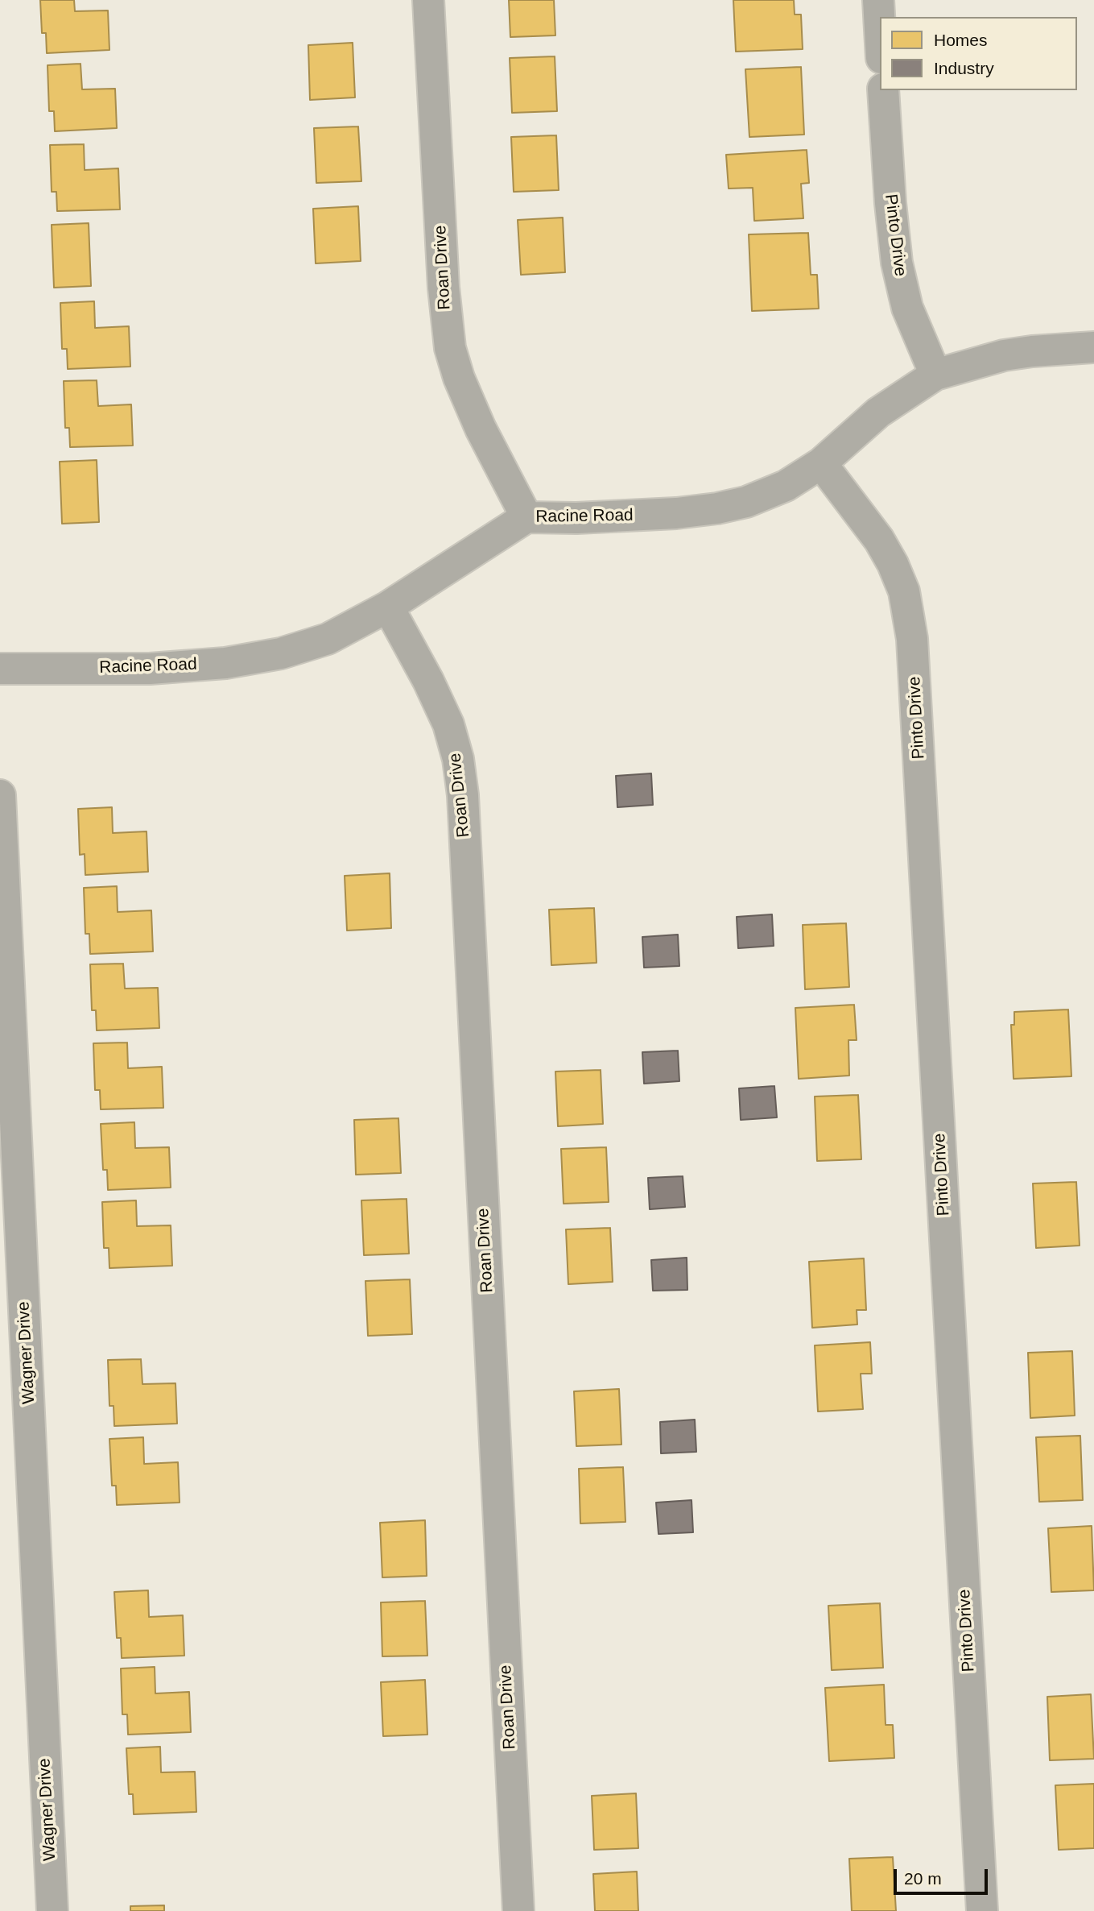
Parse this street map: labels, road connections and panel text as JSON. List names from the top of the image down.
{
  "streets": {
    "street": [
      "Pinto Drive",
      "Roan Drive",
      "Racine Road",
      "Wagner Drive"
    ]
  },
  "crossings": [
    ["Pinto Drive", "Racine Road"],
    ["Roan Drive", "Racine Road"]
  ],
  "legend": ["Homes", "Industry"],
  "scale_bar": "20 m"
}
